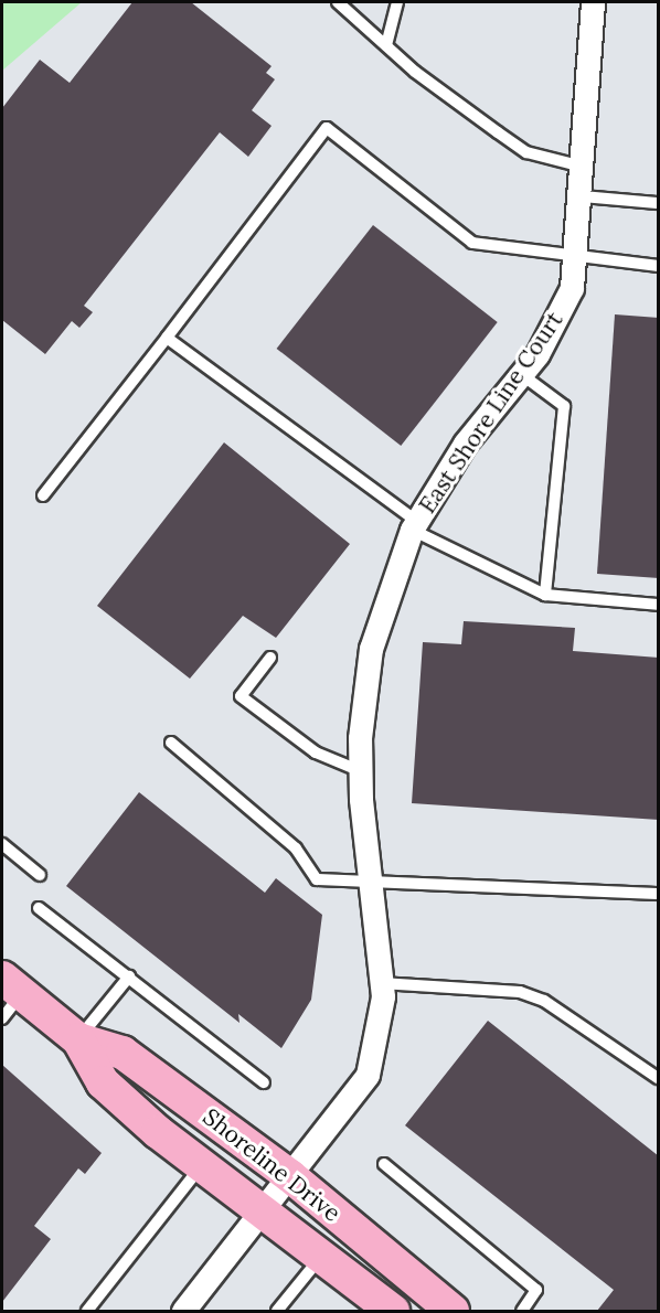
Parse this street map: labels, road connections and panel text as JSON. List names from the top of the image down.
{
  "streets": {
    "street": ["East Shore Line Court", "Shoreline Drive"]
  },
  "crossings": [
    ["East Shore Line Court", "Shoreline Drive"]
  ]
}
